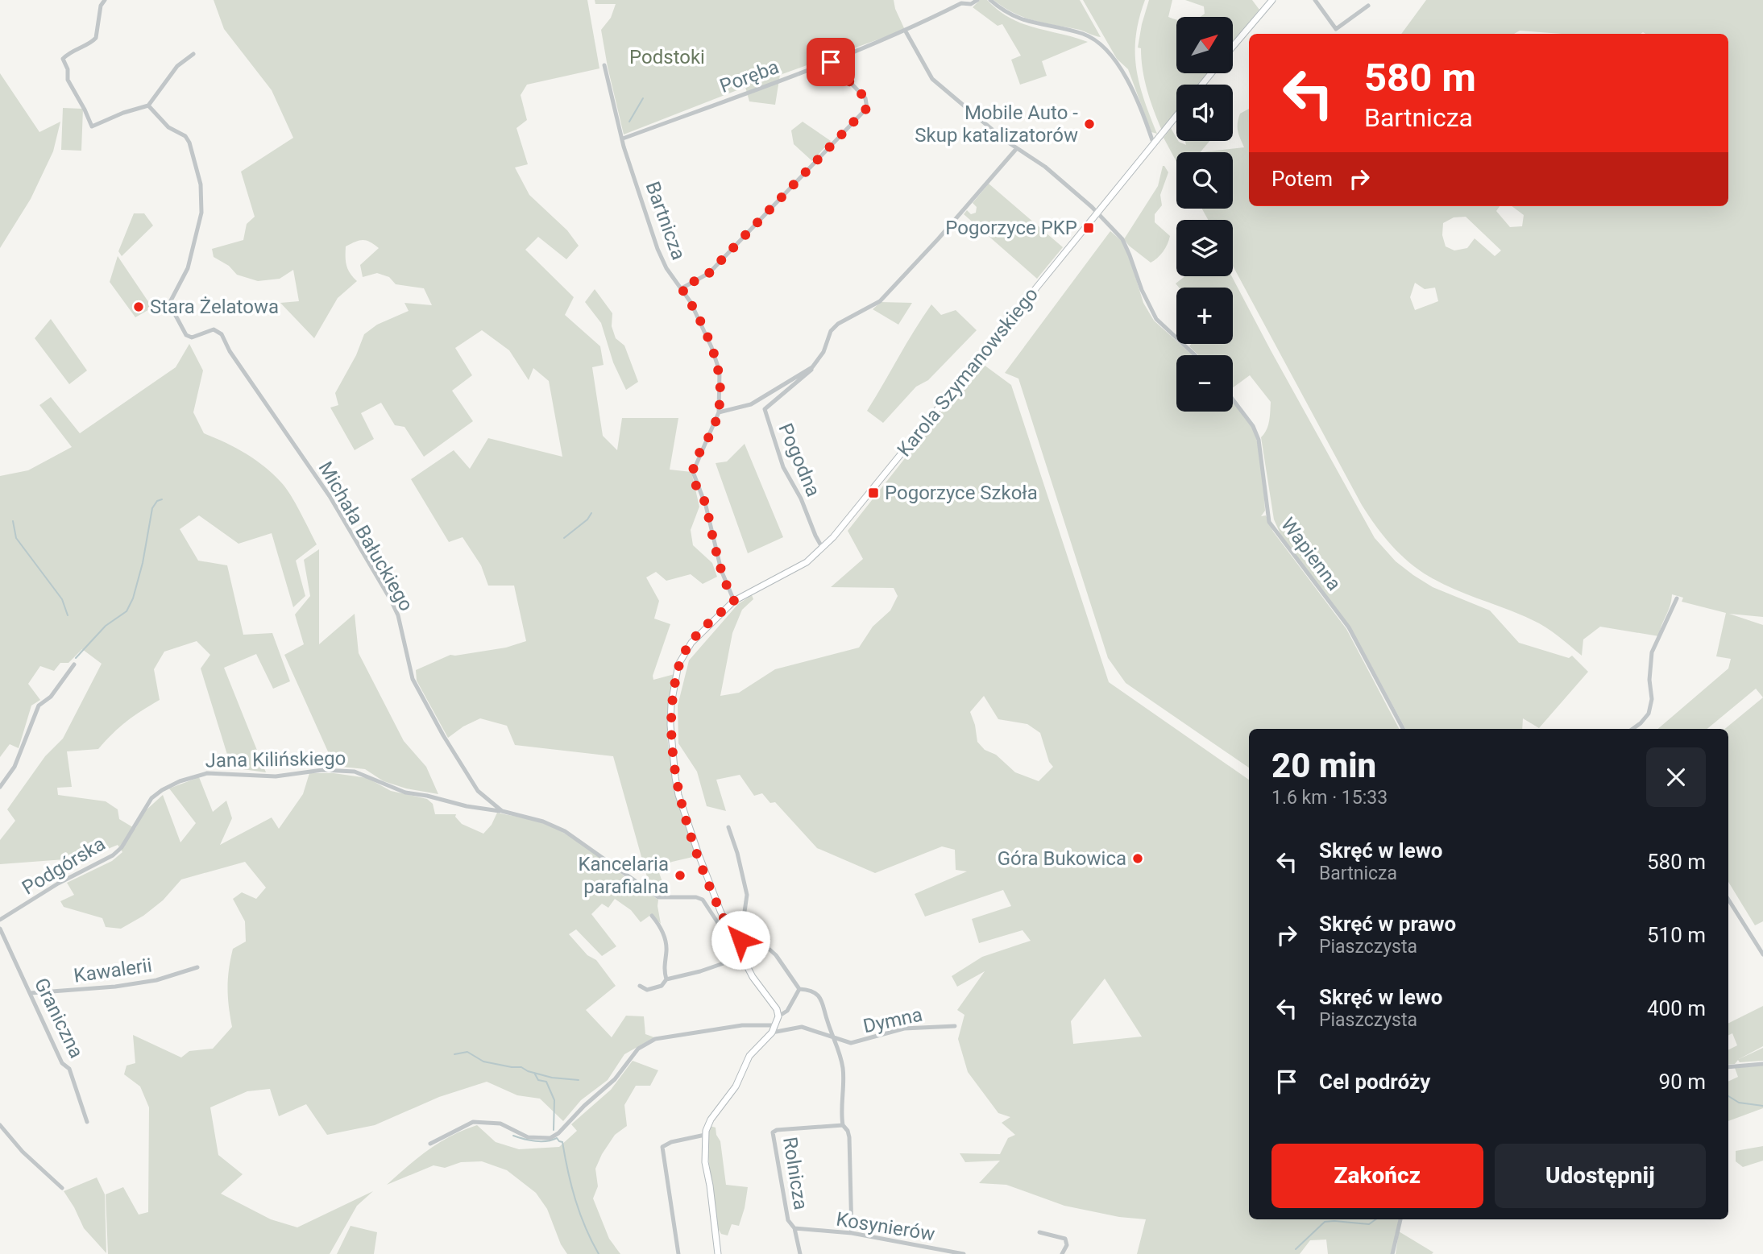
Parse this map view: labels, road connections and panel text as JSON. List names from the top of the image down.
{
  "streets": {
    "street": [
      "Poręba",
      "Bartnicza",
      "Karola Szymanowskiego",
      "Pogodna",
      "Michała Bałuckiego",
      "Wapienna",
      "Jana Kilińskiego",
      "Podgórska",
      "Kawalerii",
      "Graniczna",
      "Dymna",
      "Rolnicza",
      "Kosynierów"
    ]
  },
  "crossings": [
    ["Poręba", "Bartnicza"],
    ["Bartnicza", "Karola Szymanowskiego"],
    ["Karola Szymanowskiego", "Pogodna"],
    ["Karola Szymanowskiego", "Michała Bałuckiego"],
    ["Michała Bałuckiego", "Jana Kilińskiego"],
    ["Jana Kilińskiego", "Podgórska"],
    ["Kawalerii", "Graniczna"],
    ["Rolnicza", "Kosynierów"]
  ],
  "parks": ["Podstoki"],
  "places": {
    "other": [
      "Mobile Auto - Skup katalizatorów",
      "Stara Żelatowa",
      "Góra Bukowica",
      "Kancelaria parafialna"
    ],
    "transit": ["Pogorzyce PKP", "Pogorzyce Szkoła"]
  },
  "north": "top right",
  "page": {
    "map_buttons": ["+", "−"],
    "turn": ["580 m", "Bartnicza"],
    "then": "Potem",
    "heading": ["20 min", "1.6 km · 15:33"],
    "list": [
      {
        "name": "Skręć w lewo",
        "note": "Bartnicza",
        "value": "580 m"
      },
      {
        "name": "Skręć w prawo",
        "note": "Piaszczysta",
        "value": "510 m"
      },
      {
        "name": "Skręć w lewo",
        "note": "Piaszczysta",
        "value": "400 m"
      },
      {
        "name": "Cel podróży",
        "value": "90 m"
      }
    ],
    "buttons": ["Zakończ", "Udostępnij"]
  }
}
